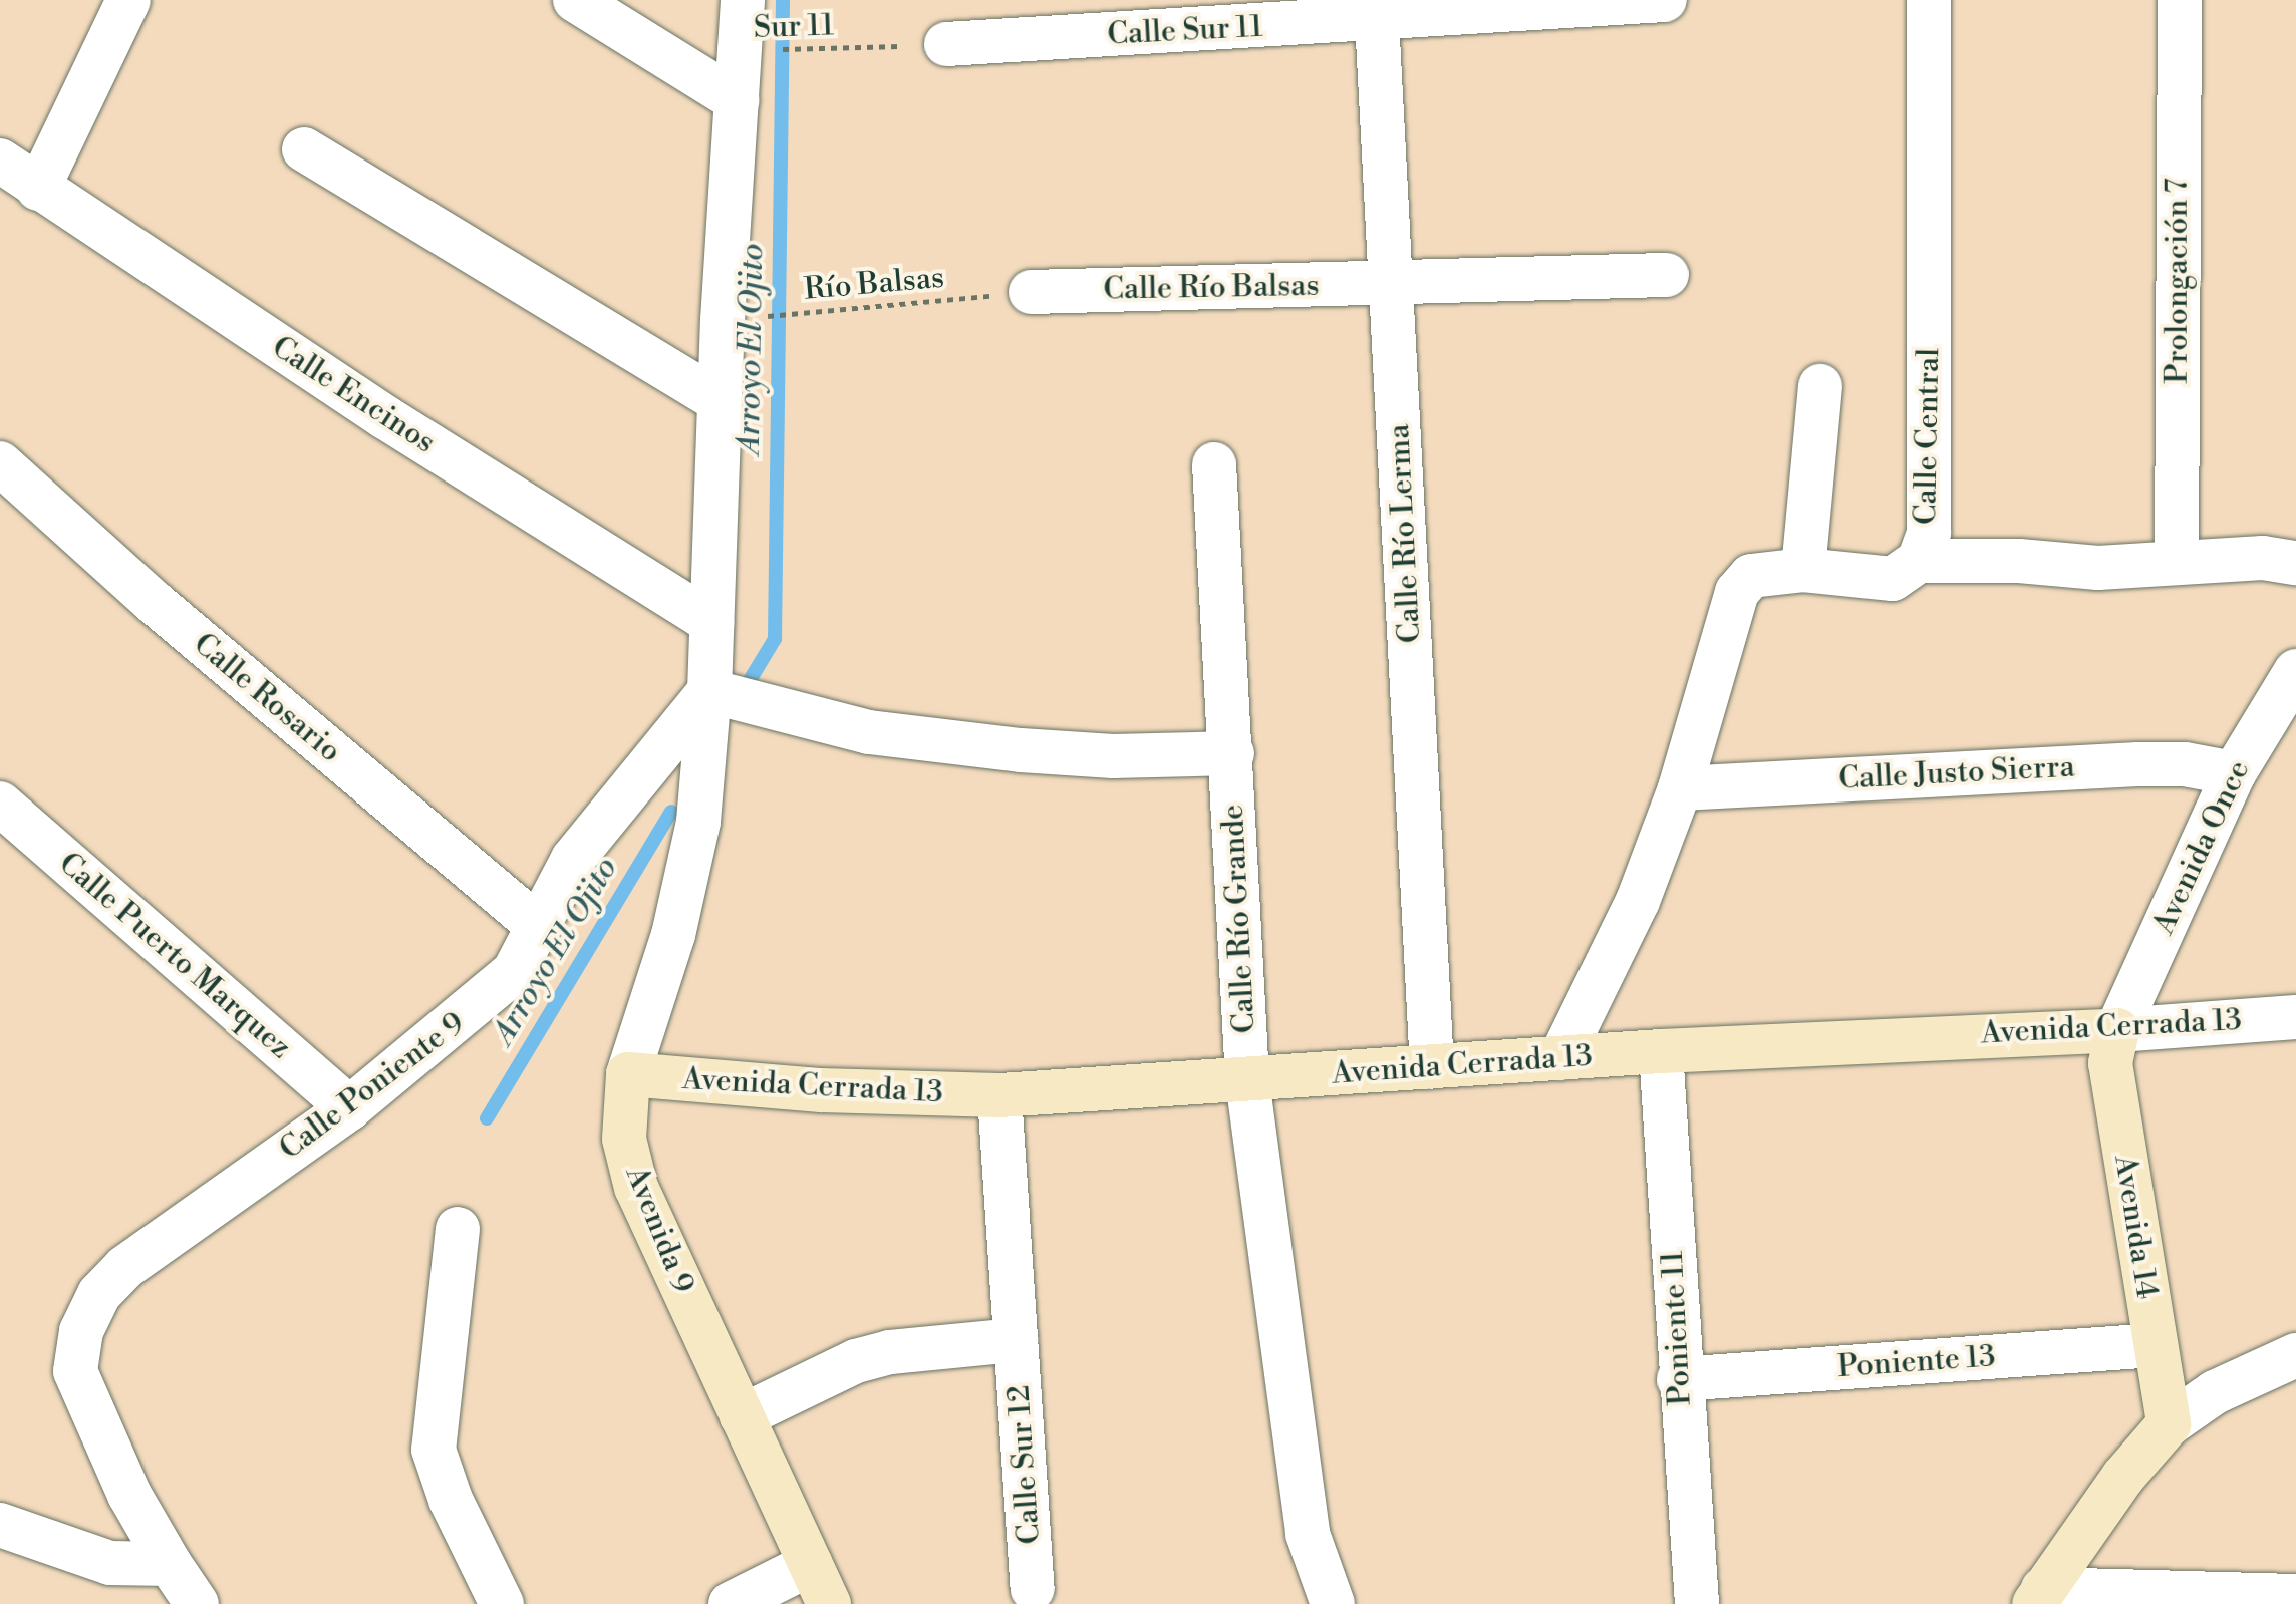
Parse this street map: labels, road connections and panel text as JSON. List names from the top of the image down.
{
  "streets": {
    "street": [
      "Calle Sur 11",
      "Prolongación 7",
      "Calle Río Balsas",
      "Calle Encinos",
      "Calle Central",
      "Calle Río Lerma",
      "Calle Rosario",
      "Calle Justo Sierra",
      "Avenida Once",
      "Calle Río Grande",
      "Calle Puerto Marquez",
      "Avenida Cerrada 13",
      "Calle Poniente 9",
      "Avenida 14",
      "Avenida 9",
      "Poniente 11",
      "Poniente 13",
      "Calle Sur 12"
    ],
    "path": ["Sur 11", "Río Balsas"]
  },
  "crossings": [
    ["Sur 11", "Calle Sur 11"],
    ["Calle Sur 11", "Calle Río Lerma"],
    ["Río Balsas", "Calle Río Balsas"],
    ["Calle Río Balsas", "Calle Río Lerma"],
    ["Calle Central", "Calle Justo Sierra"],
    ["Calle Central", "Avenida Cerrada 13"],
    ["Calle Río Lerma", "Avenida Cerrada 13"],
    ["Calle Rosario", "Calle Poniente 9"],
    ["Calle Justo Sierra", "Avenida Once"],
    ["Avenida Once", "Avenida Cerrada 13"],
    ["Avenida Once", "Avenida 14"],
    ["Calle Río Grande", "Avenida Cerrada 13"],
    ["Calle Puerto Marquez", "Calle Poniente 9"],
    ["Avenida Cerrada 13", "Avenida 14"],
    ["Avenida Cerrada 13", "Avenida 9"],
    ["Avenida Cerrada 13", "Poniente 11"],
    ["Avenida Cerrada 13", "Calle Sur 12"],
    ["Calle Poniente 9", "Avenida 9"],
    ["Avenida 14", "Poniente 13"],
    ["Avenida 9", "Calle Sur 12"],
    ["Poniente 11", "Poniente 13"]
  ],
  "water": ["Arroyo El Ojito"]
}
